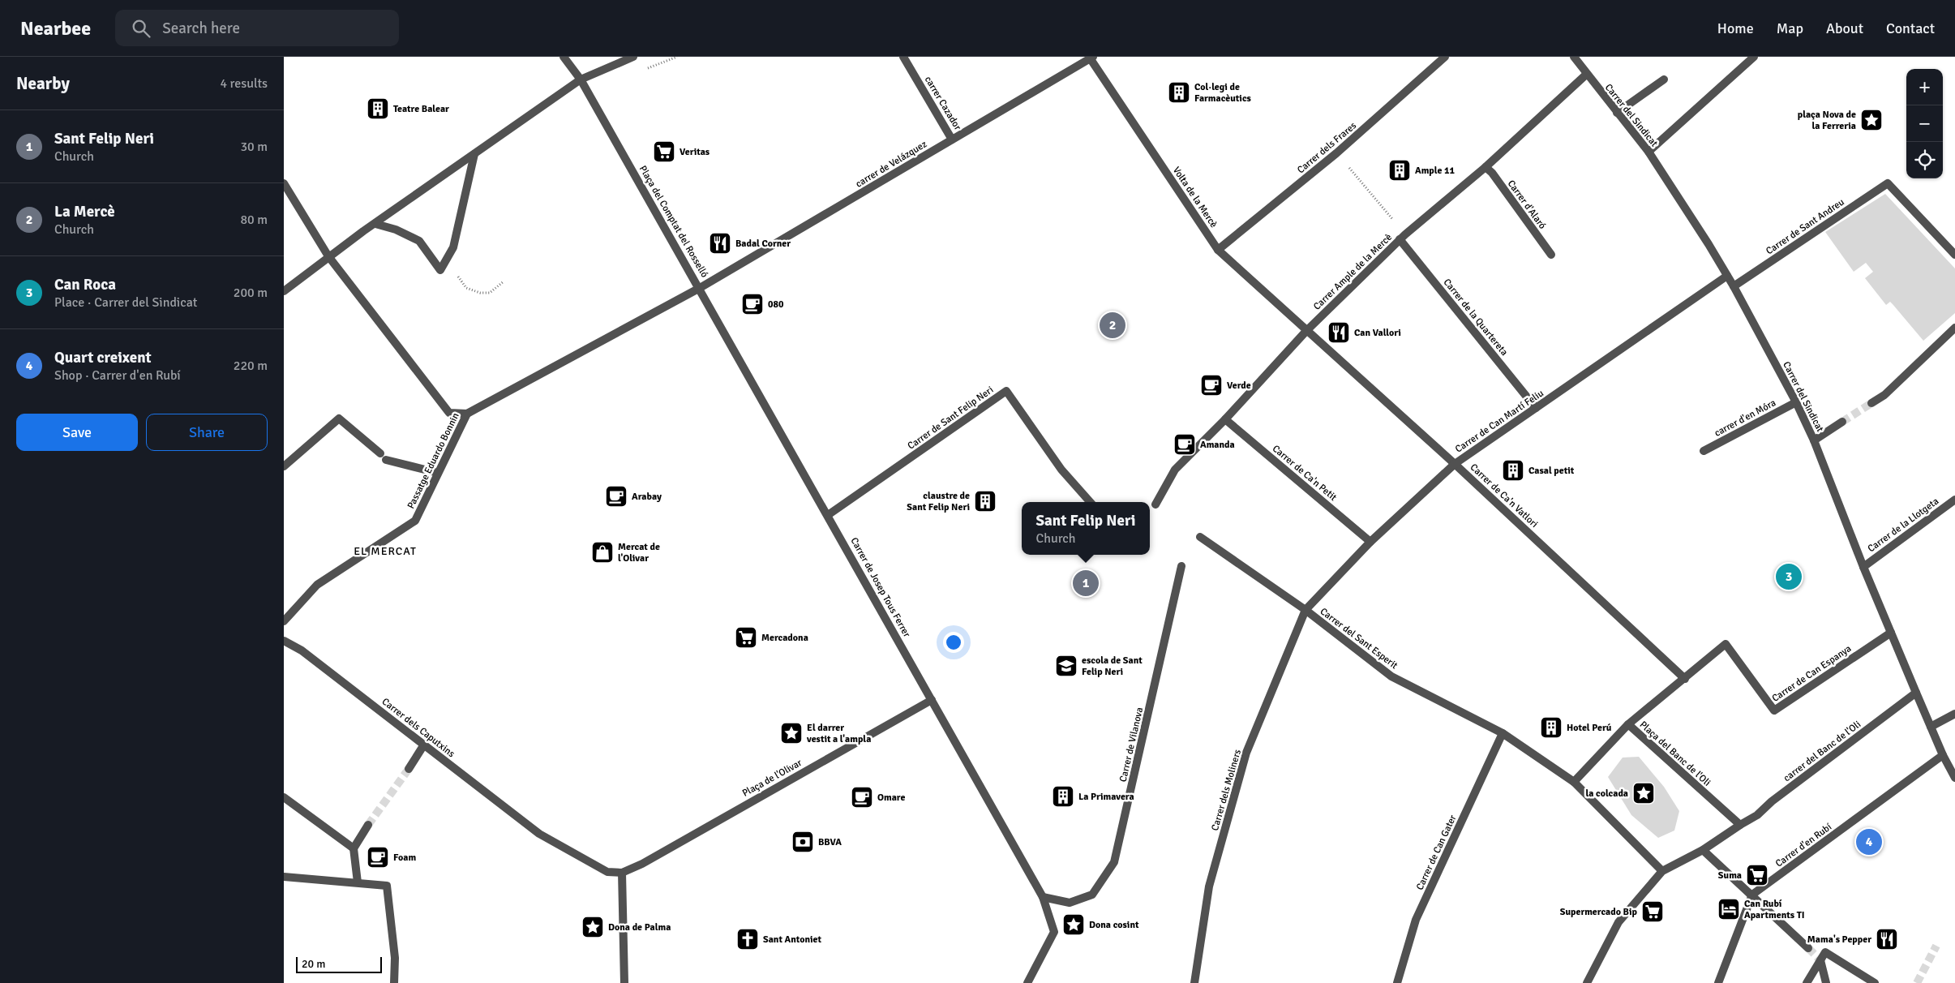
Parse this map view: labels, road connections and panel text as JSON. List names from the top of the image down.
{
  "streets": {
    "street": [
      "carrer Cazador",
      "Carrer del Sindicat",
      "Carrer dels Frares",
      "carrer de Velázquez",
      "Volta de la Mercè",
      "Carrer d'Alaró",
      "Plaça del Comptat del Rosselló",
      "Carrer de Sant Andreu",
      "Carrer Ample de la Mercè",
      "Carrer de la Quartereta",
      "Carrer de Sant Felip Neri",
      "carrer d'en Móra",
      "Carrer de Can Martí Feliu",
      "Passatge Eduardo Bonnin",
      "Carrer de Ca'n Petit",
      "Carrer de Ca'n Vatlori",
      "Carrer de la Llotgeta",
      "Carrer de Josep Tous Ferrer",
      "Carrer del Sant Esperit",
      "Carrer de Can Espanya",
      "Carrer dels Caputxins",
      "Carrer de Vilanova",
      "carrer del Banc de l'Oli",
      "Plaça del Banc de l'Oli",
      "Plaça de l'Olivar",
      "Carrer dels Moliners",
      "Carrer d'en Rubí",
      "Carrer de Can Gater"
    ]
  },
  "crossings": [
    ["carrer Cazador", "carrer de Velázquez"],
    ["Carrer del Sindicat", "Carrer de Sant Andreu"],
    ["Carrer del Sindicat", "Carrer Ample de la Mercè"],
    ["Carrer del Sindicat", "carrer d'en Móra"],
    ["Carrer del Sindicat", "Carrer de Can Martí Feliu"],
    ["Carrer del Sindicat", "Carrer de la Llotgeta"],
    ["Carrer del Sindicat", "Carrer de Can Espanya"],
    ["Carrer del Sindicat", "carrer del Banc de l'Oli"],
    ["Carrer del Sindicat", "Carrer d'en Rubí"],
    ["Carrer dels Frares", "Volta de la Mercè"],
    ["carrer de Velázquez", "Volta de la Mercè"],
    ["carrer de Velázquez", "Plaça del Comptat del Rosselló"],
    ["carrer de Velázquez", "Carrer de Josep Tous Ferrer"],
    ["Volta de la Mercè", "Carrer Ample de la Mercè"],
    ["Volta de la Mercè", "Carrer de Ca'n Vatlori"],
    ["Carrer d'Alaró", "Carrer Ample de la Mercè"],
    ["Plaça del Comptat del Rosselló", "Passatge Eduardo Bonnin"],
    ["Plaça del Comptat del Rosselló", "Carrer de Josep Tous Ferrer"],
    ["Carrer Ample de la Mercè", "Carrer de la Quartereta"],
    ["Carrer Ample de la Mercè", "Carrer de Ca'n Petit"],
    ["Carrer Ample de la Mercè", "Carrer de Ca'n Vatlori"],
    ["Carrer de la Quartereta", "Carrer de Can Martí Feliu"],
    ["Carrer de Sant Felip Neri", "Carrer de Josep Tous Ferrer"],
    ["Carrer de Can Martí Feliu", "Carrer de Ca'n Petit"],
    ["Carrer de Can Martí Feliu", "Carrer de Ca'n Vatlori"],
    ["Carrer de Can Martí Feliu", "Carrer del Sant Esperit"],
    ["Carrer de Can Martí Feliu", "Carrer dels Moliners"],
    ["Carrer de Ca'n Vatlori", "Carrer de Can Espanya"],
    ["Carrer de Josep Tous Ferrer", "Carrer de Vilanova"],
    ["Carrer de Josep Tous Ferrer", "Plaça de l'Olivar"],
    ["Carrer del Sant Esperit", "Plaça del Banc de l'Oli"],
    ["Carrer del Sant Esperit", "Carrer dels Moliners"],
    ["Carrer del Sant Esperit", "Carrer de Can Gater"],
    ["Carrer de Can Espanya", "Plaça del Banc de l'Oli"],
    ["Carrer dels Caputxins", "Plaça de l'Olivar"],
    ["carrer del Banc de l'Oli", "Plaça del Banc de l'Oli"]
  ],
  "districts": ["EL MERCAT"],
  "places": {
    "building": [
      "Col·legi de Farmacèutics",
      "Teatre Balear",
      "Ample 11",
      "Casal petit",
      "claustre de Sant Felip Neri",
      "Hotel Perú",
      "La Primavera"
    ],
    "place": [
      "plaça Nova de la Ferreria",
      "El darrer vestit a l'ampla",
      "la colcada",
      "Dona cosint",
      "Dona de Palma"
    ],
    "supermarket": [
      "Veritas",
      "Mercadona",
      "Suma",
      "Supermercado Bip"
    ],
    "restaurant": ["Badal Corner", "Can Vallori", "Mama's Pepper"],
    "cafe": [
      "080",
      "Verde",
      "Amanda",
      "Arabay",
      "Omare",
      "Foam"
    ],
    "shop": ["Mercat de l'Olivar"],
    "school or university": ["escola de Sant Felip Neri"],
    "bank": ["BBVA"],
    "hotel": ["Can Rubí Apartments TI"],
    "church": ["Sant Antoniet"]
  },
  "scale_bar": "20 m",
  "page": {
    "header": "Nearbee",
    "search": "Search here",
    "nav": [
      "Home",
      "Map",
      "About",
      "Contact"
    ],
    "heading": ["Nearby", "4 results"],
    "map_buttons": ["+", "−"],
    "list": [
      {
        "mark": "1",
        "name": "Sant Felip Neri",
        "note": "Church",
        "value": "30 m"
      },
      {
        "mark": "2",
        "name": "La Mercè",
        "note": "Church",
        "value": "80 m"
      },
      {
        "mark": "3",
        "name": "Can Roca",
        "note": "Place · Carrer del Sindicat",
        "value": "200 m"
      },
      {
        "mark": "4",
        "name": "Quart creixent",
        "note": "Shop · Carrer d'en Rubí",
        "value": "220 m"
      }
    ],
    "pins": [
      "2",
      "3",
      "1",
      "4"
    ],
    "buttons": ["Save", "Share"],
    "popup": ["Sant Felip Neri", "Church"],
    "scale": "20 m"
  }
}
